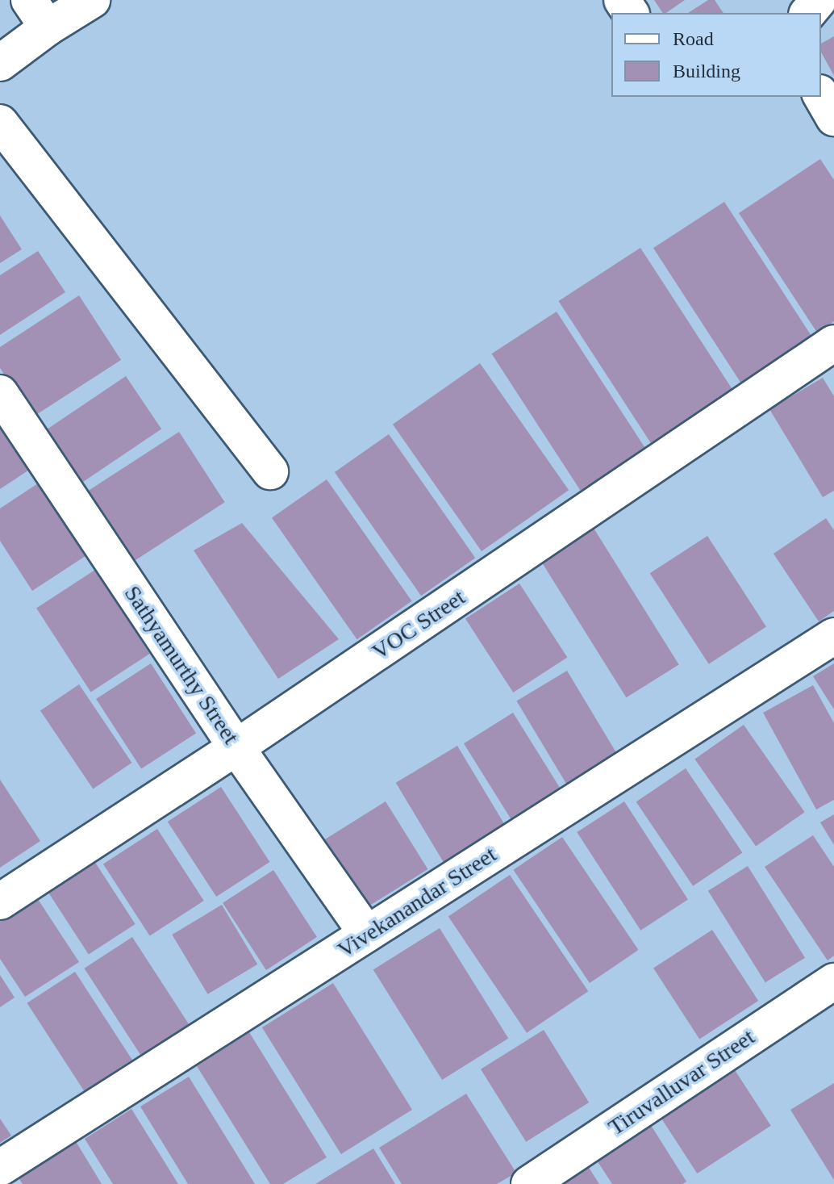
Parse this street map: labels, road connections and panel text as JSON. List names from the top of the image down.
{
  "streets": {
    "street": [
      "VOC Street",
      "Sathyamurthy Street",
      "Vivekanandar Street",
      "Tiruvalluvar Street"
    ]
  },
  "crossings": [
    ["VOC Street", "Sathyamurthy Street"],
    ["Sathyamurthy Street", "Vivekanandar Street"]
  ],
  "legend": ["Road", "Building"]
}
